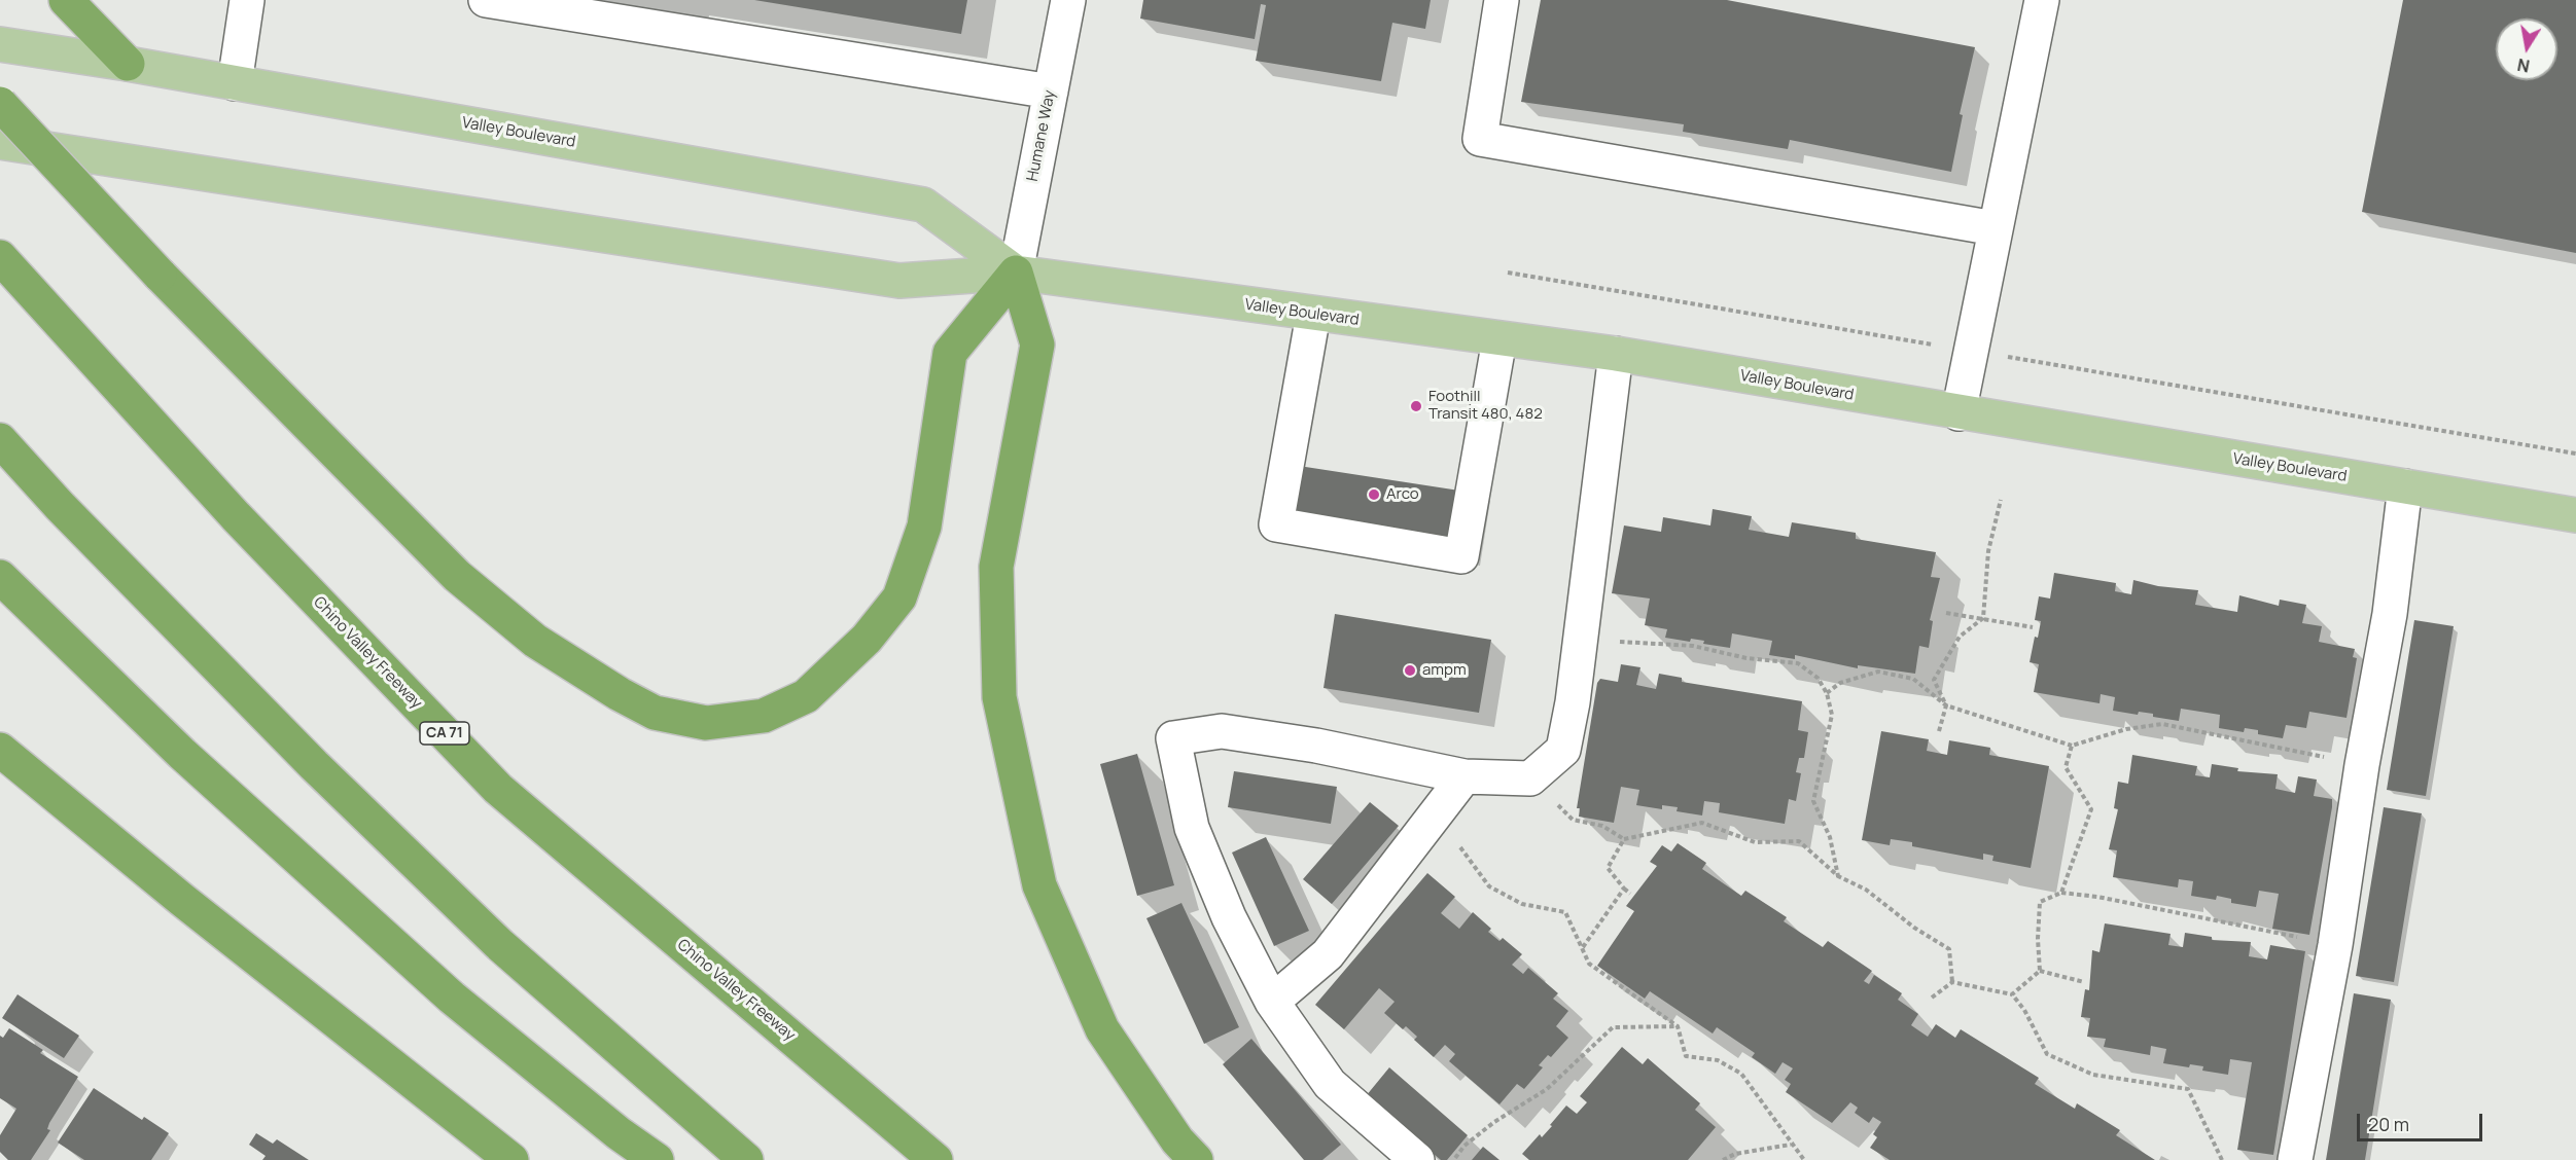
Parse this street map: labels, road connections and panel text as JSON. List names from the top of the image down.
{
  "streets": {
    "highway": ["Chino Valley Freeway", "CA 71"],
    "main road": ["Valley Boulevard"],
    "street": ["Humane Way"]
  },
  "crossings": [
    ["Valley Boulevard", "Humane Way"]
  ],
  "places": ["Foothill Transit 480, 482", "Arco", "ampm"],
  "scale_bar": "20 m",
  "north": "bottom"
}
